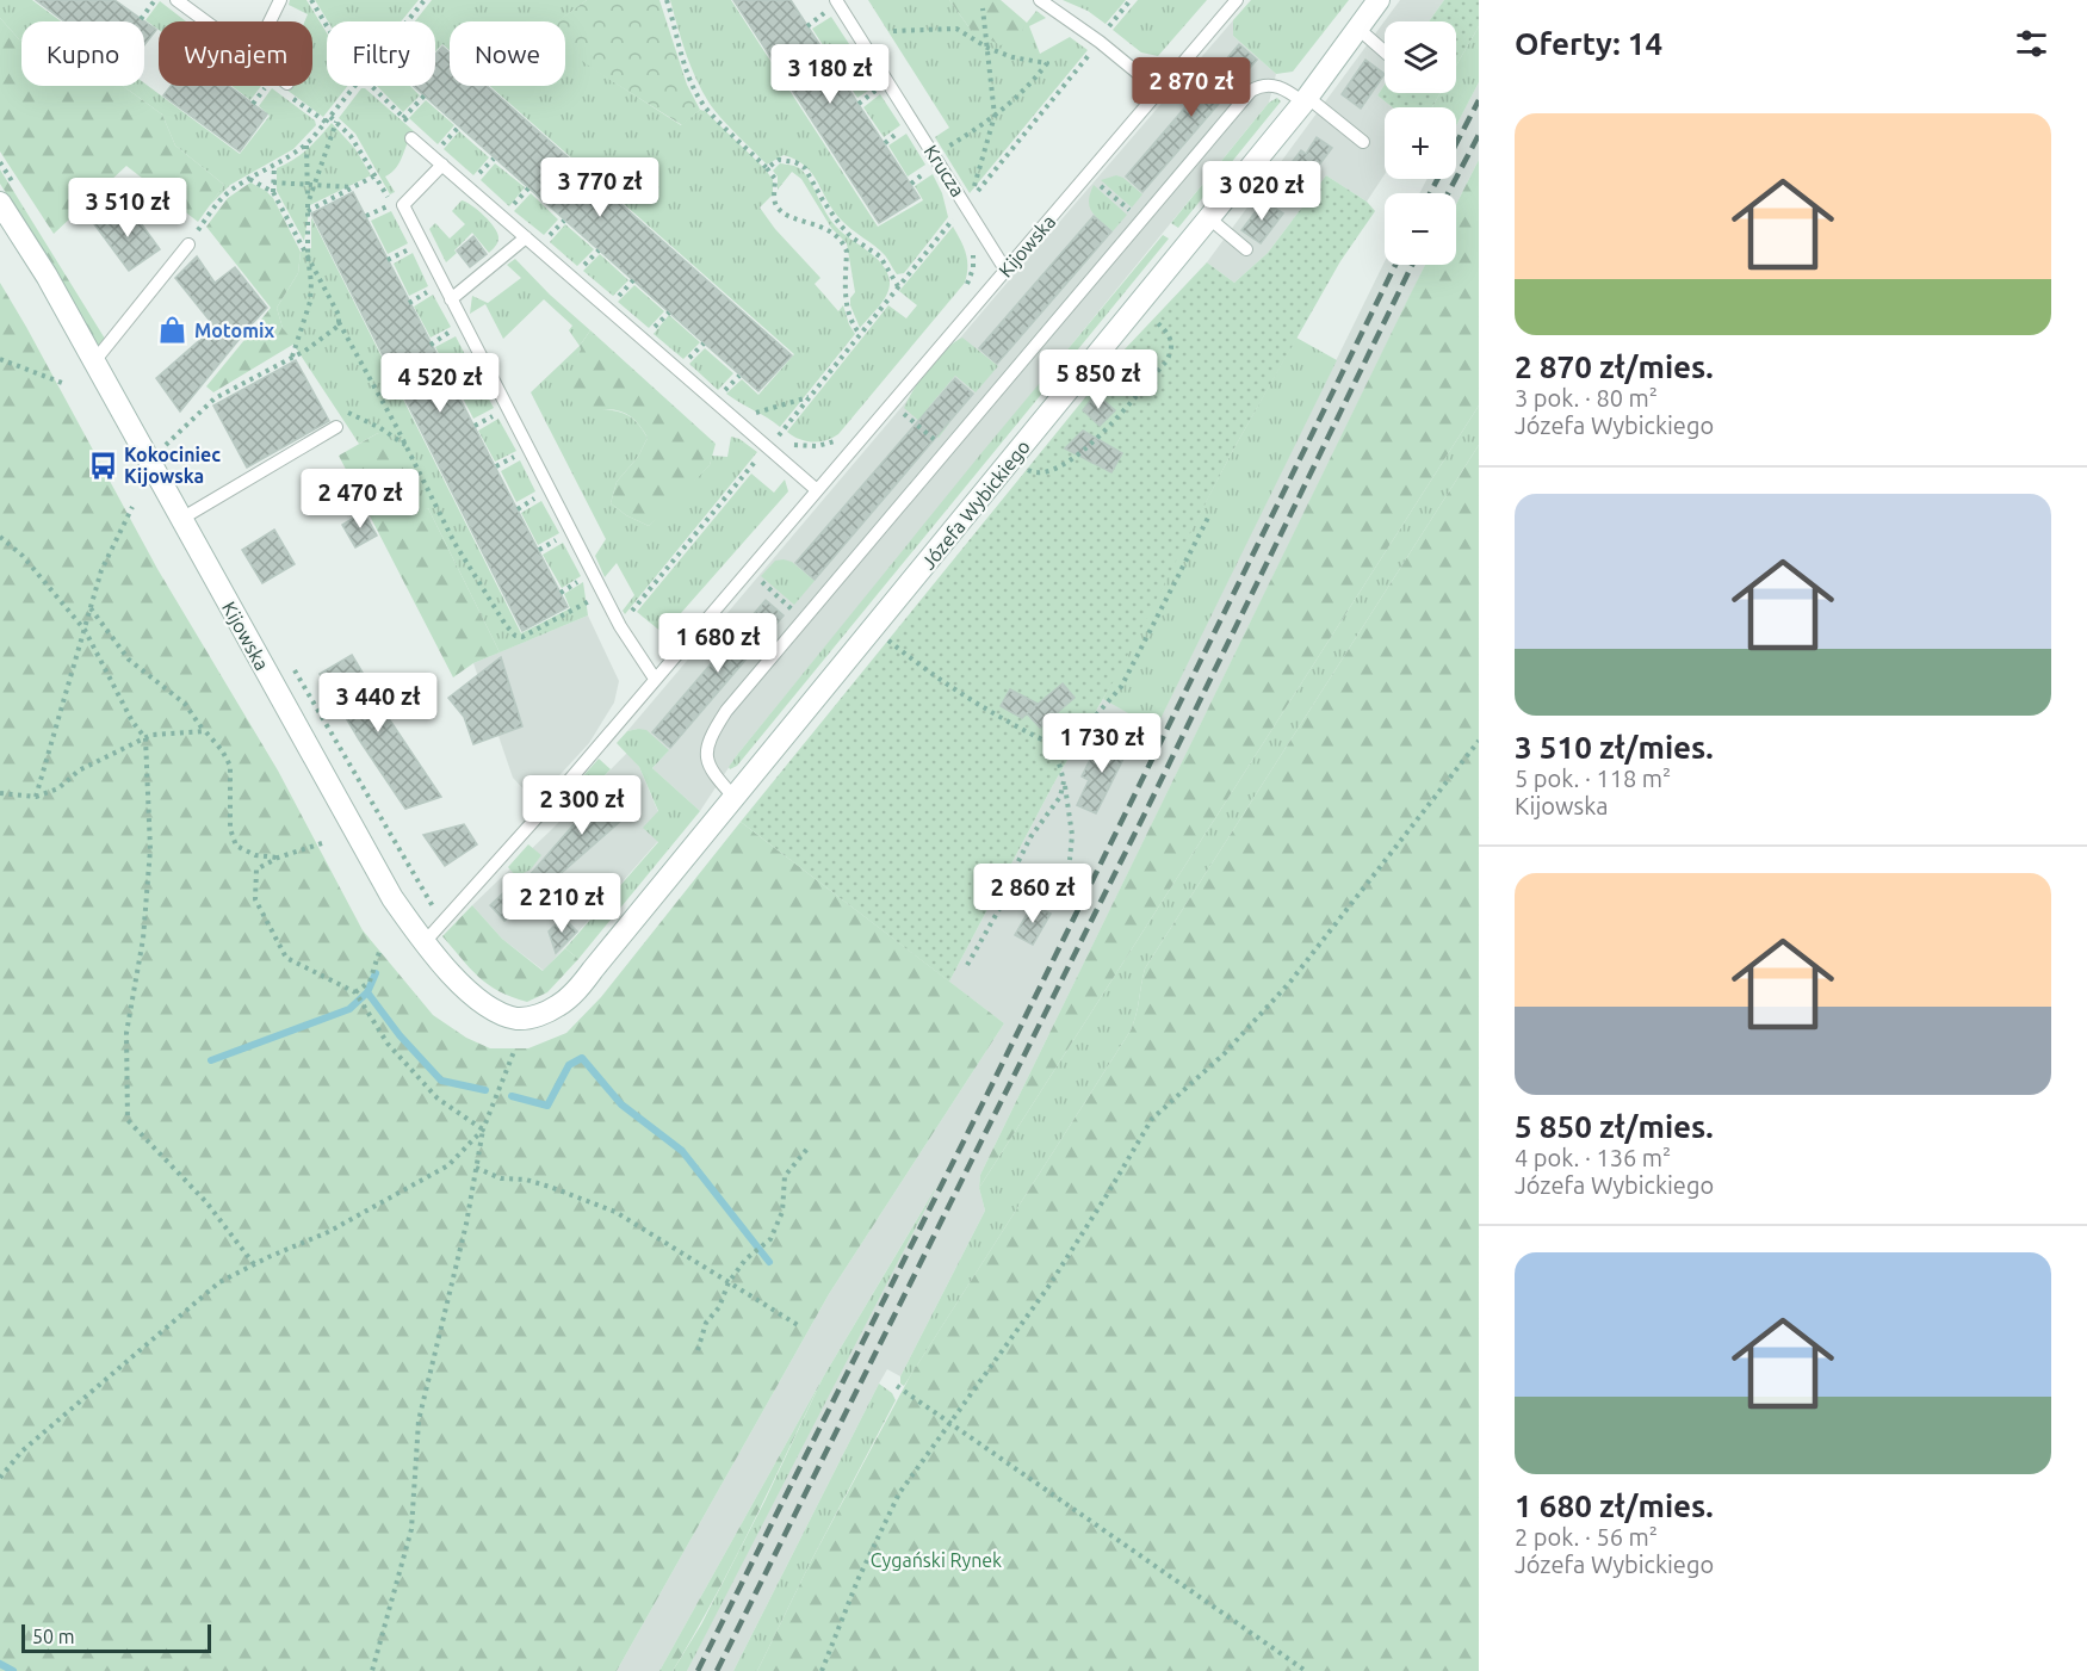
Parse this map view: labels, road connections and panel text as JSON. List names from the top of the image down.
{
  "streets": {
    "street": ["Kijowska", "Józefa Wybickiego"],
    "lane": ["Krucza"]
  },
  "crossings": [
    ["Krucza", "Kijowska"],
    ["Kijowska", "Józefa Wybickiego"]
  ],
  "parks": ["Cygański Rynek"],
  "places": {
    "shop": ["Motomix"],
    "bus stop": ["Kokociniec Kijowska"]
  },
  "scale_bar": "50 m",
  "page": {
    "heading": "Oferty: 14",
    "map_buttons": ["+", "−"],
    "chip": [
      "Kupno",
      "Wynajem",
      "Filtry",
      "Nowe"
    ],
    "price": [
      "3 180 zł",
      "2 870 zł",
      "3 770 zł",
      "3 020 zł",
      "3 510 zł",
      "5 850 zł",
      "4 520 zł",
      "2 470 zł",
      "1 680 zł",
      "3 440 zł",
      "1 730 zł",
      "2 300 zł",
      "2 860 zł",
      "2 210 zł"
    ],
    "list": [
      {
        "name": "2 870 zł/mies.",
        "note": "3 pok. · 80 m² · Józefa Wybickiego"
      },
      {
        "name": "3 510 zł/mies.",
        "note": "5 pok. · 118 m² · Kijowska"
      },
      {
        "name": "5 850 zł/mies.",
        "note": "4 pok. · 136 m² · Józefa Wybickiego"
      },
      {
        "name": "1 680 zł/mies.",
        "note": "2 pok. · 56 m² · Józefa Wybickiego"
      }
    ],
    "scale": "50 m"
  }
}
